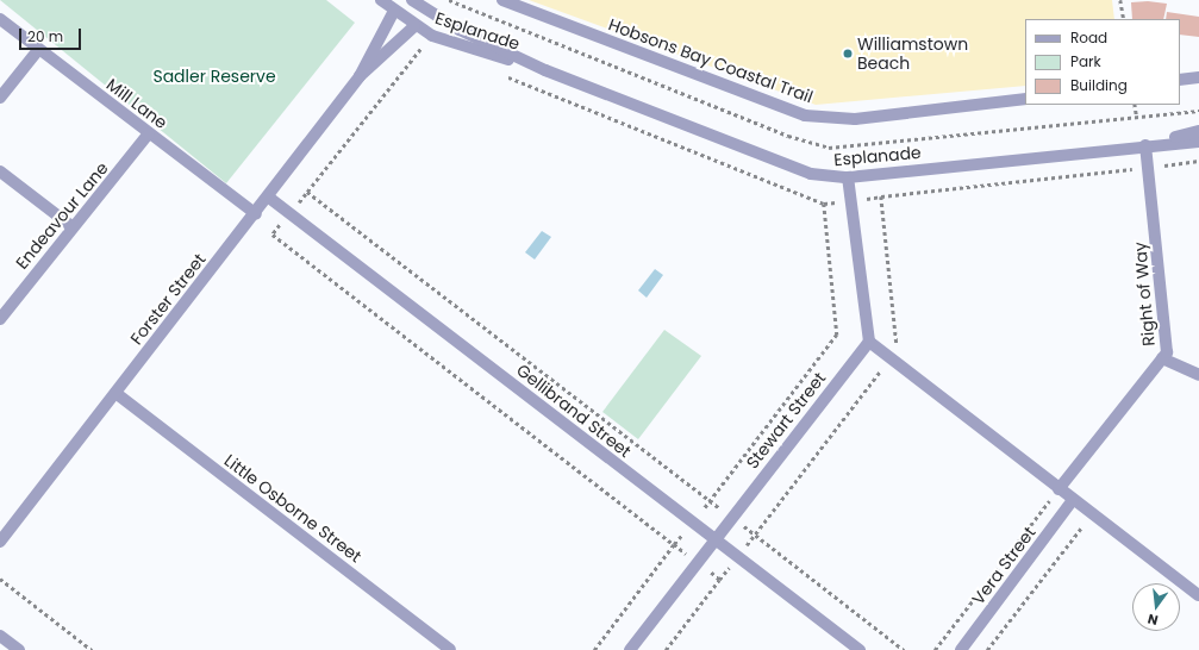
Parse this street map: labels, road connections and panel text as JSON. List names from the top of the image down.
{
  "streets": {
    "street": [
      "Esplanade",
      "Hobsons Bay Coastal Trail",
      "Mill Lane",
      "Endeavour Lane",
      "Right of Way",
      "Forster Street",
      "Gellibrand Street",
      "Stewart Street",
      "Little Osborne Street",
      "Vera Street"
    ]
  },
  "crossings": [
    ["Esplanade", "Right of Way"],
    ["Esplanade", "Forster Street"],
    ["Mill Lane", "Endeavour Lane"],
    ["Mill Lane", "Forster Street"],
    ["Forster Street", "Gellibrand Street"],
    ["Forster Street", "Little Osborne Street"],
    ["Gellibrand Street", "Stewart Street"]
  ],
  "parks": ["Sadler Reserve"],
  "places": ["Williamstown Beach"],
  "legend": ["Road", "Park", "Building"],
  "scale_bar": "20 m",
  "north": "bottom"
}
